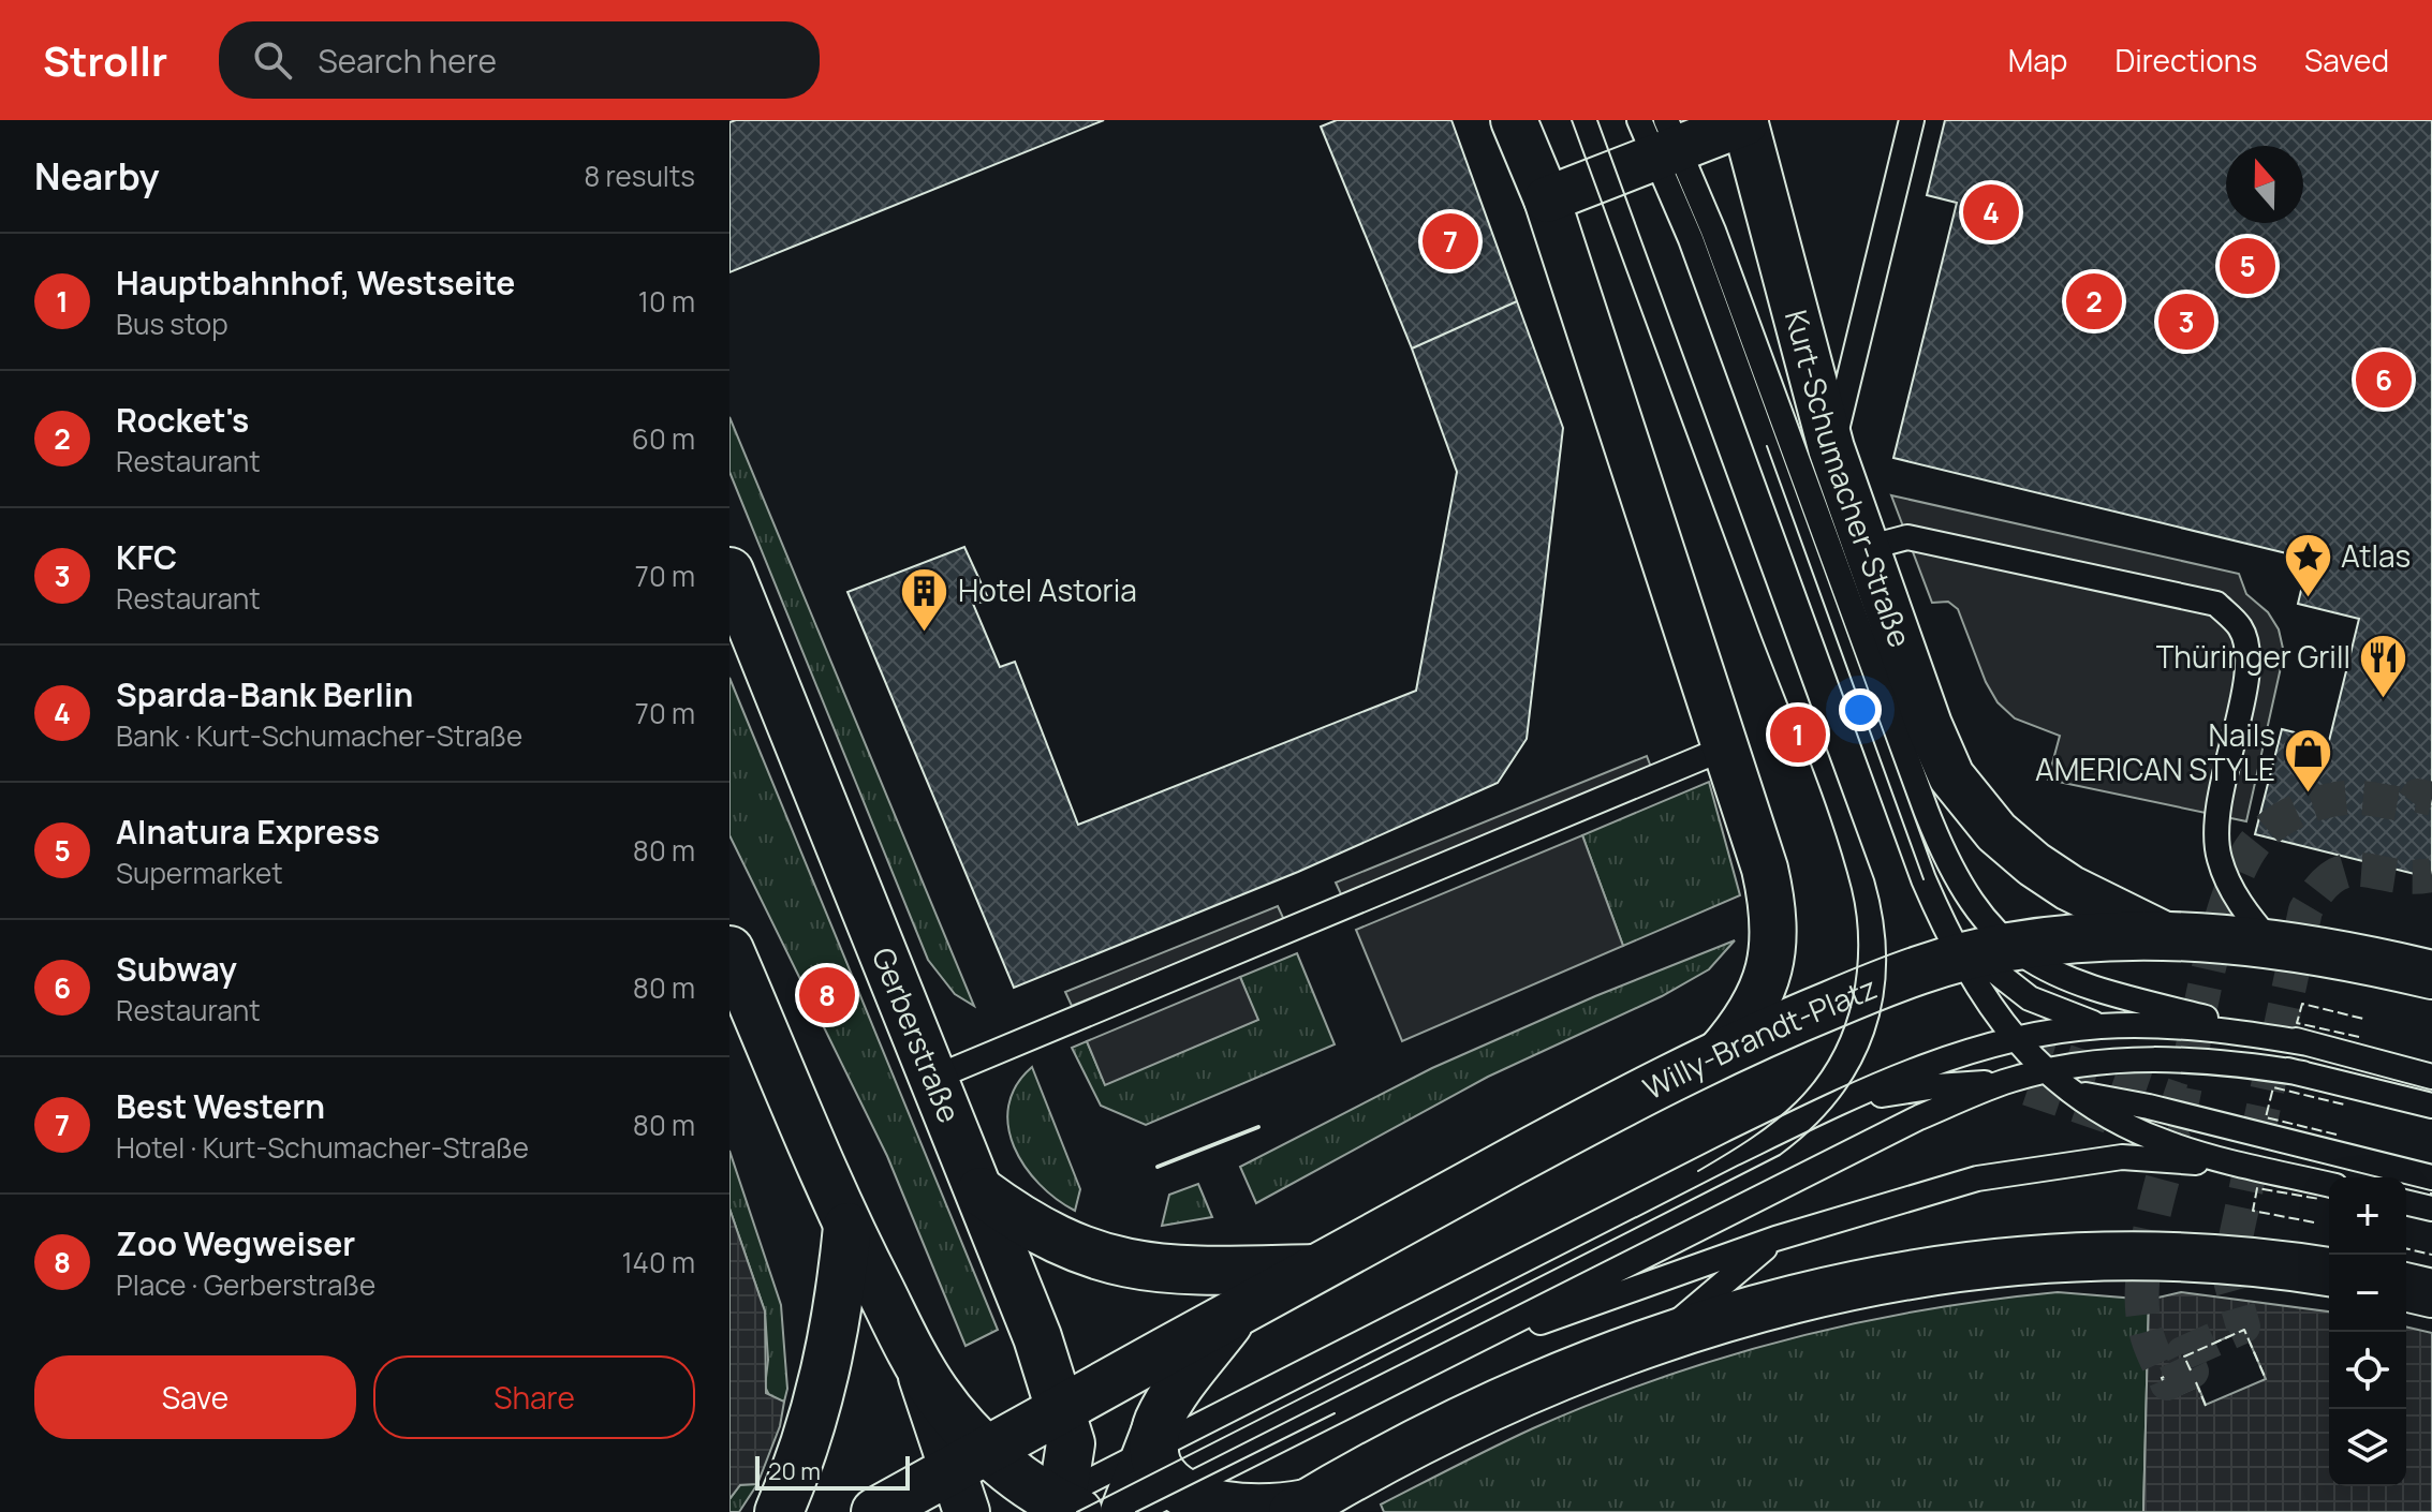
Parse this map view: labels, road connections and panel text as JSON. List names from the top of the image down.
{
  "streets": {
    "main road": ["Gerberstraße", "Willy-Brandt-Platz"],
    "street": ["Kurt-Schumacher-Straße"]
  },
  "crossings": [
    ["Kurt-Schumacher-Straße", "Willy-Brandt-Platz"],
    ["Gerberstraße", "Willy-Brandt-Platz"]
  ],
  "places": {
    "place": ["Atlas"],
    "building": ["Hotel Astoria"],
    "restaurant": ["Thüringer Grill"],
    "shop": ["Nails AMERICAN STYLE"]
  },
  "scale_bar": "20 m",
  "north": "top",
  "page": {
    "header": "Strollr",
    "search": "Search here",
    "nav": ["Map", "Directions", "Saved"],
    "heading": ["Nearby", "8 results"],
    "pins": [
      "4",
      "7",
      "5",
      "2",
      "3",
      "6",
      "1",
      "8"
    ],
    "list": [
      {
        "mark": "1",
        "name": "Hauptbahnhof, Westseite",
        "note": "Bus stop",
        "value": "10 m"
      },
      {
        "mark": "2",
        "name": "Rocket's",
        "note": "Restaurant",
        "value": "60 m"
      },
      {
        "mark": "3",
        "name": "KFC",
        "note": "Restaurant",
        "value": "70 m"
      },
      {
        "mark": "4",
        "name": "Sparda-Bank Berlin",
        "note": "Bank · Kurt-Schumacher-Straße",
        "value": "70 m"
      },
      {
        "mark": "5",
        "name": "Alnatura Express",
        "note": "Supermarket",
        "value": "80 m"
      },
      {
        "mark": "6",
        "name": "Subway",
        "note": "Restaurant",
        "value": "80 m"
      },
      {
        "mark": "7",
        "name": "Best Western",
        "note": "Hotel · Kurt-Schumacher-Straße",
        "value": "80 m"
      },
      {
        "mark": "8",
        "name": "Zoo Wegweiser",
        "note": "Place · Gerberstraße",
        "value": "140 m"
      }
    ],
    "map_buttons": ["+", "−"],
    "buttons": ["Save", "Share"],
    "scale": "20 m"
  }
}
